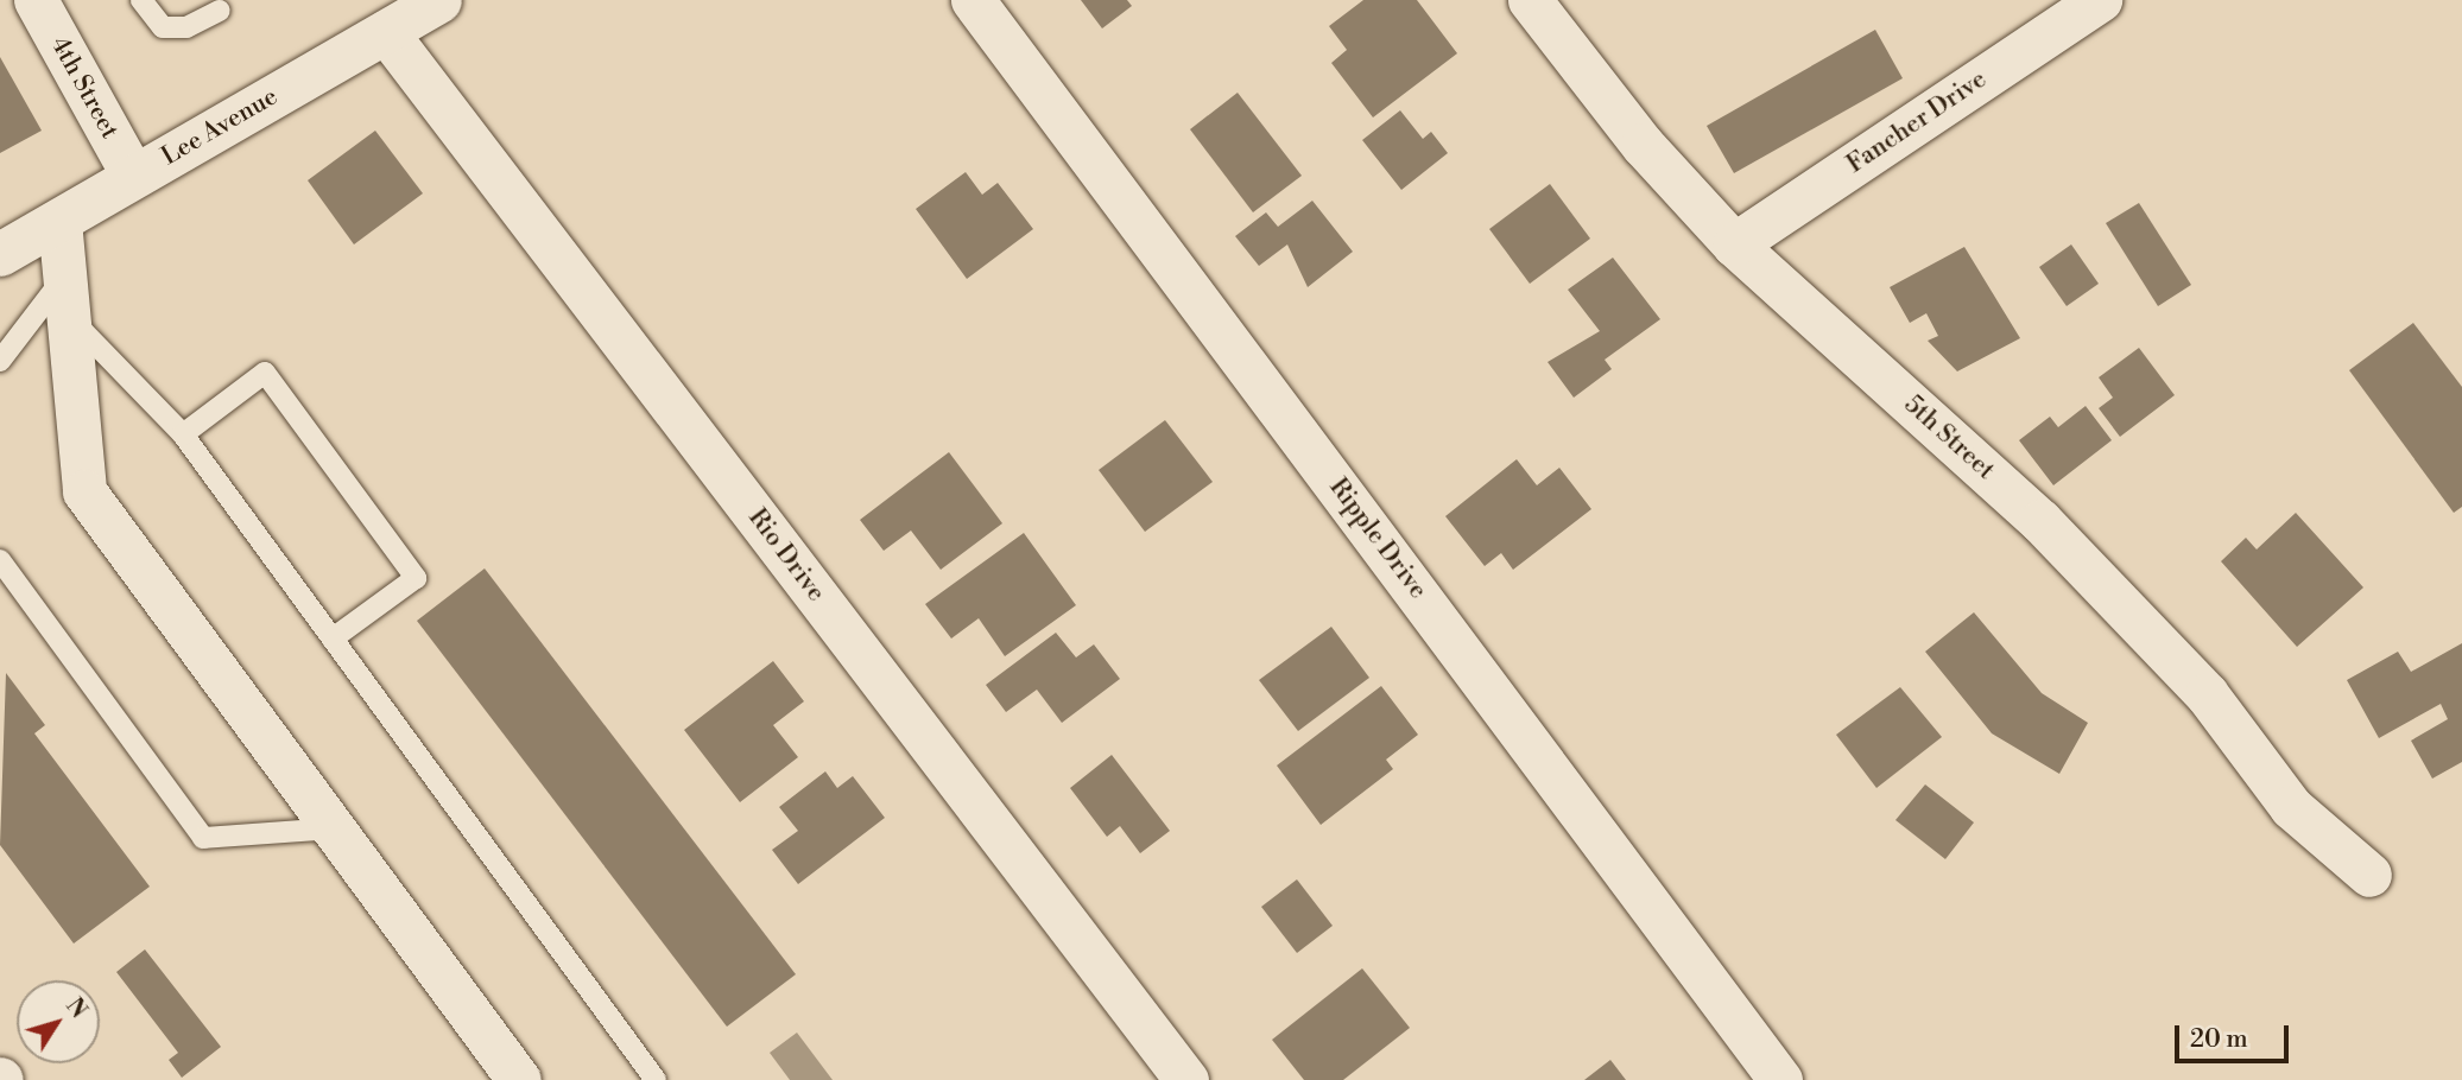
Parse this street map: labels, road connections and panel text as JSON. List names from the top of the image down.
{
  "streets": {
    "street": [
      "4th Street",
      "Fancher Drive",
      "Lee Avenue",
      "5th Street",
      "Ripple Drive",
      "Rio Drive"
    ]
  },
  "crossings": [
    ["4th Street", "Lee Avenue"],
    ["Fancher Drive", "5th Street"],
    ["Lee Avenue", "Rio Drive"]
  ],
  "scale_bar": "20 m",
  "north": "top right"
}
